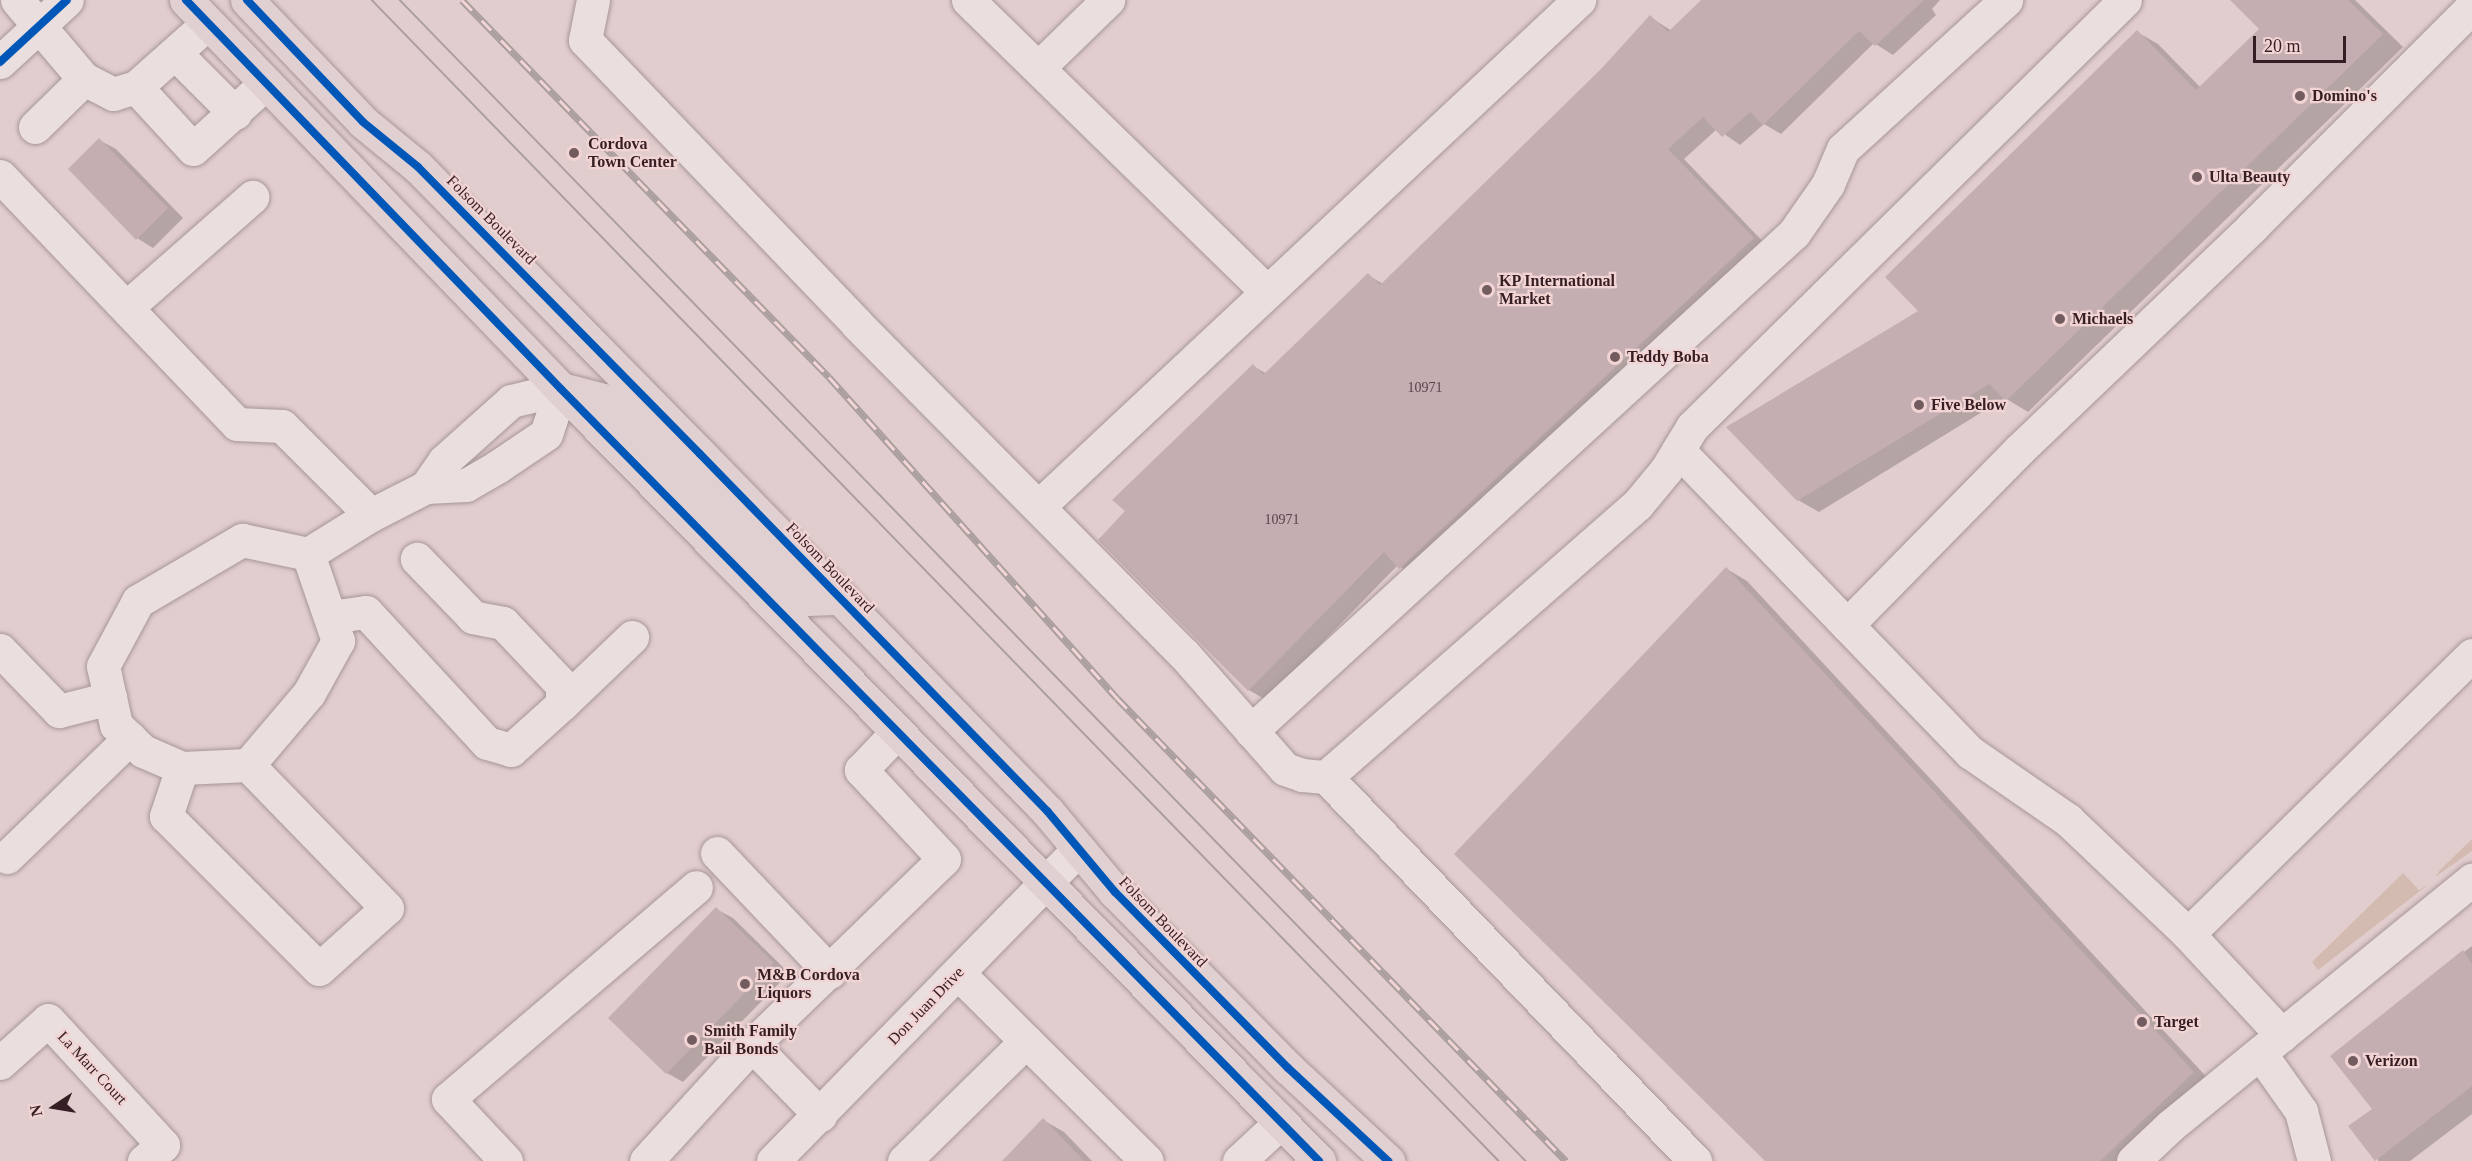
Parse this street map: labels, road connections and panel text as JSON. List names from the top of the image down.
{
  "streets": {
    "main road": ["Folsom Boulevard"],
    "street": ["Don Juan Drive", "La Marr Court"]
  },
  "crossings": [
    ["Folsom Boulevard", "Don Juan Drive"]
  ],
  "places": [
    "Domino's",
    "Cordova Town Center",
    "Ulta Beauty",
    "KP International Market",
    "Michaels",
    "Teddy Boba",
    "Five Below",
    "M&B Cordova Liquors",
    "Target",
    "Smith Family Bail Bonds",
    "Verizon"
  ],
  "house_numbers": ["10971", "10971"],
  "scale_bar": "20 m",
  "north": "left"
}
